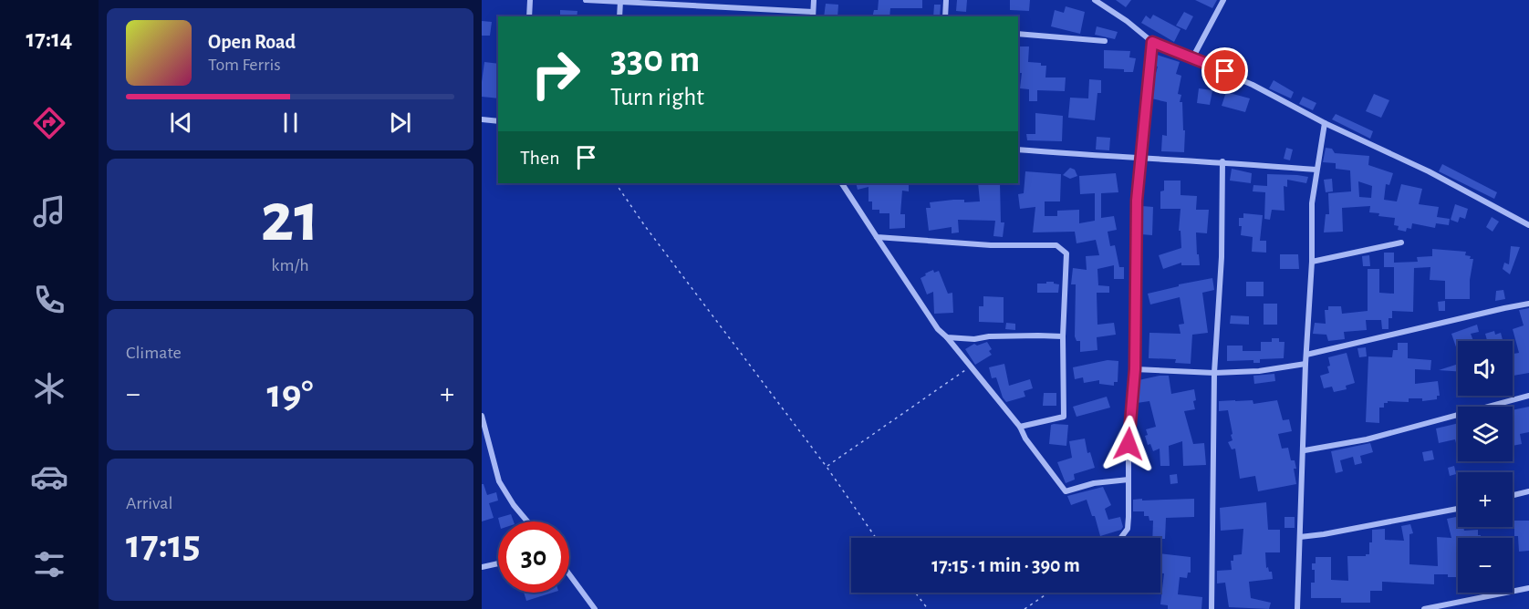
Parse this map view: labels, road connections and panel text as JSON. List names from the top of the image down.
{
  "page": {
    "tabs": "17:14",
    "turn": ["330 m", "Turn right"],
    "song": ["Open Road", "Tom Ferris"],
    "then": "Then",
    "tile": [
      ["21", "km/h"],
      "Climate",
      ["Arrival", "17:15"]
    ],
    "map_buttons": ["+", "−"],
    "heat": ["−", "19°", "+"],
    "limit": "30",
    "trip": "17:15 · 1 min · 390 m"
  }
}
